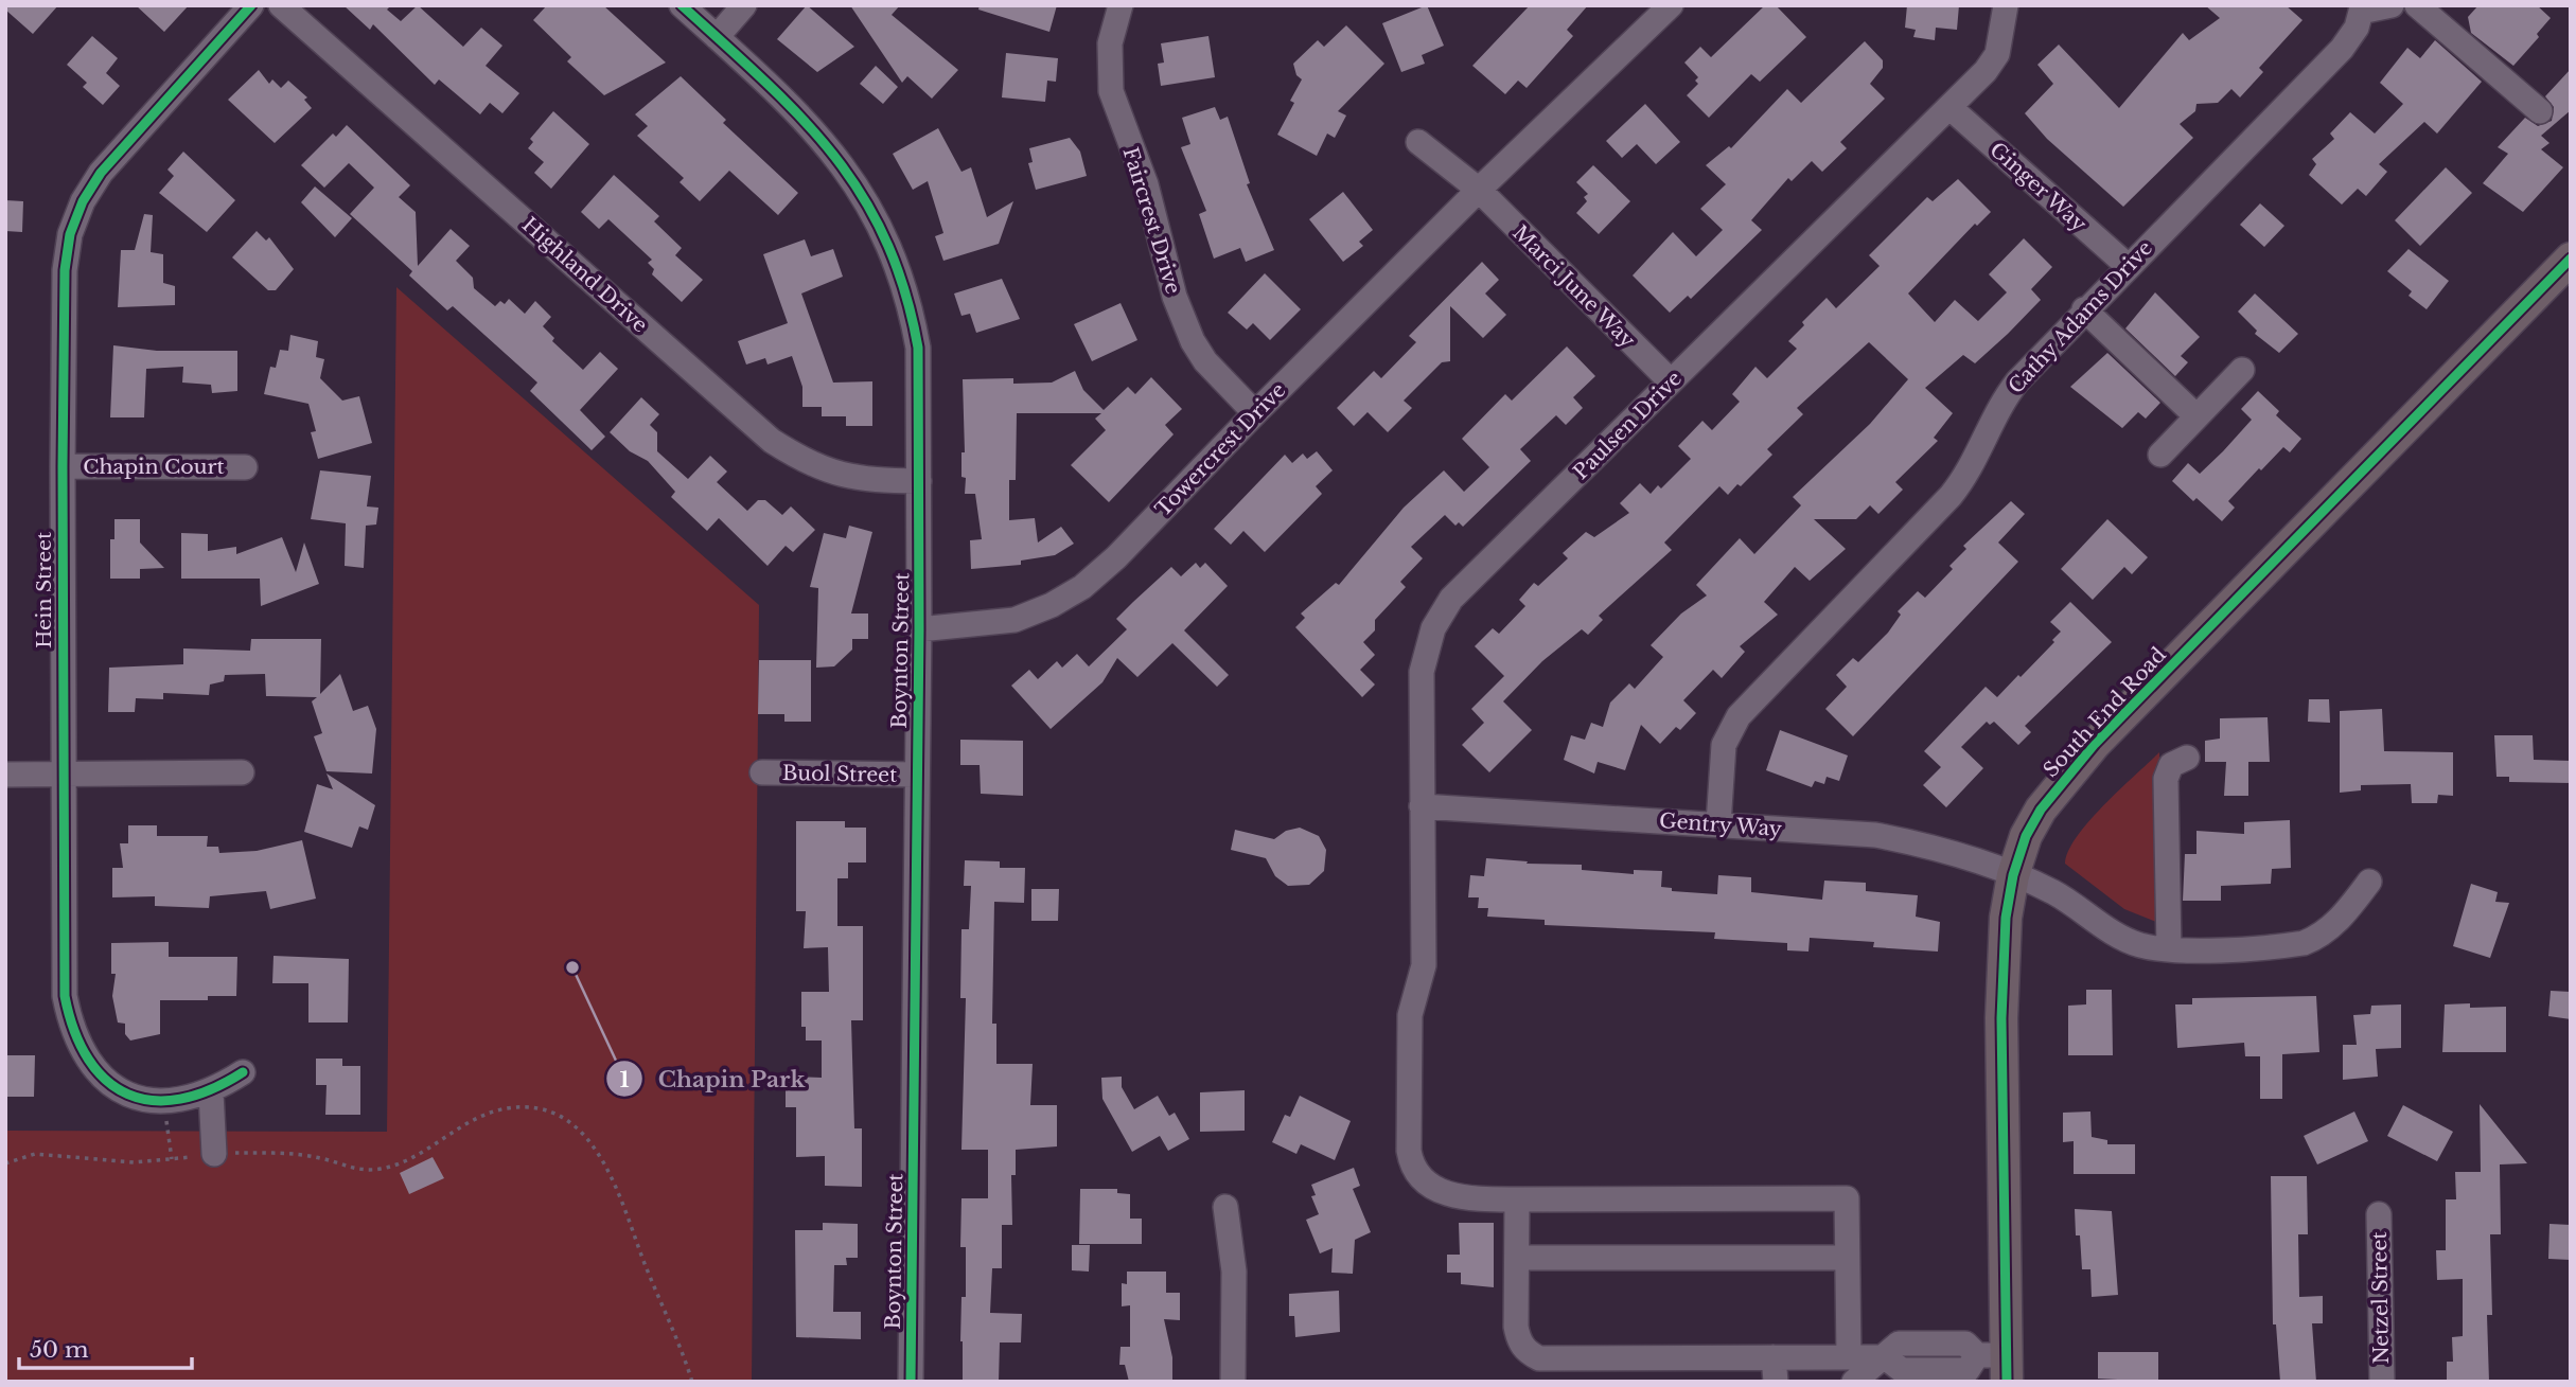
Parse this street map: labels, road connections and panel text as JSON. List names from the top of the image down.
{
  "streets": {
    "main road": ["South End Road"],
    "street": [
      "Ginger Way",
      "Faircrest Drive",
      "Highland Drive",
      "Marci June Way",
      "Cathy Adams Drive",
      "Paulsen Drive",
      "Towercrest Drive",
      "Chapin Court",
      "Hein Street",
      "Boynton Street",
      "Buol Street",
      "Gentry Way",
      "Netzel Street"
    ]
  },
  "crossings": [
    ["Ginger Way", "Cathy Adams Drive"],
    ["Ginger Way", "Paulsen Drive"],
    ["Faircrest Drive", "Towercrest Drive"],
    ["Highland Drive", "Boynton Street"],
    ["Marci June Way", "Paulsen Drive"],
    ["Marci June Way", "Towercrest Drive"],
    ["Cathy Adams Drive", "Gentry Way"],
    ["Paulsen Drive", "Gentry Way"],
    ["Towercrest Drive", "Boynton Street"],
    ["Chapin Court", "Hein Street"],
    ["Boynton Street", "Buol Street"],
    ["South End Road", "Gentry Way"]
  ],
  "places": ["Chapin Park"],
  "scale_bar": "50 m"
}
